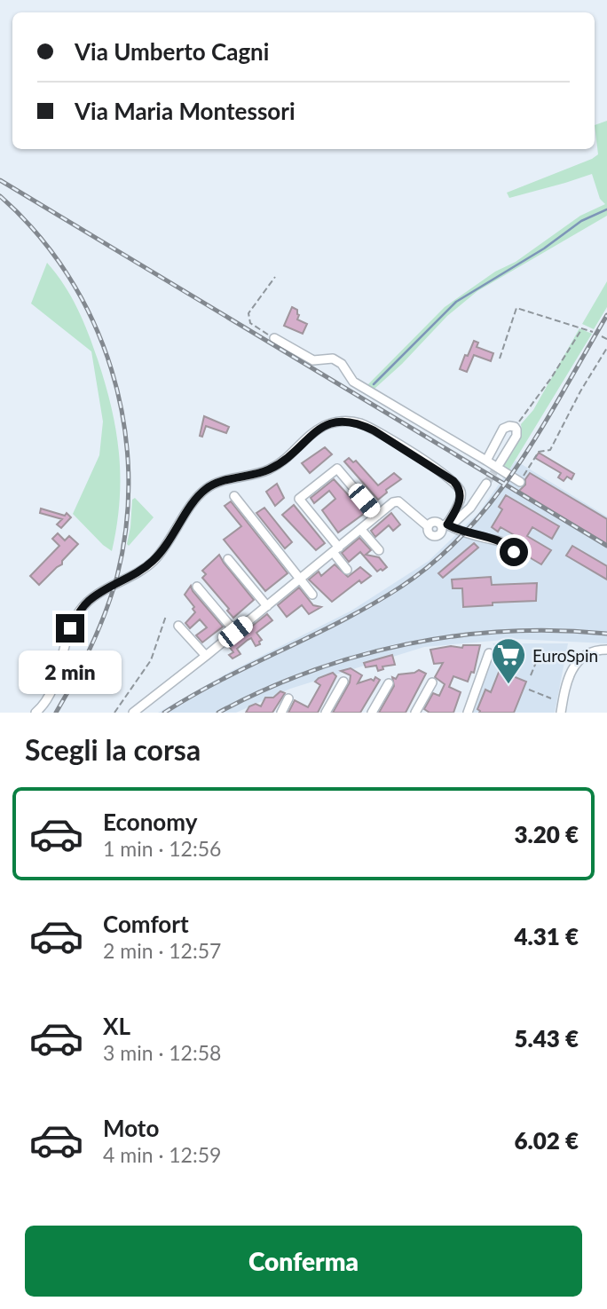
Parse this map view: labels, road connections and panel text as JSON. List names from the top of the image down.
{
  "places": {
    "supermarket": ["EuroSpin"]
  },
  "page": {
    "banner": ["Via Umberto Cagni", "Via Maria Montessori"],
    "bubble": "2 min",
    "heading": "Scegli la corsa",
    "list": [
      {
        "name": "Economy",
        "note": "1 min · 12:56",
        "value": "3.20 €"
      },
      {
        "name": "Comfort",
        "note": "2 min · 12:57",
        "value": "4.31 €"
      },
      {
        "name": "XL",
        "note": "3 min · 12:58",
        "value": "5.43 €"
      },
      {
        "name": "Moto",
        "note": "4 min · 12:59",
        "value": "6.02 €"
      }
    ],
    "buttons": "Conferma"
  }
}
